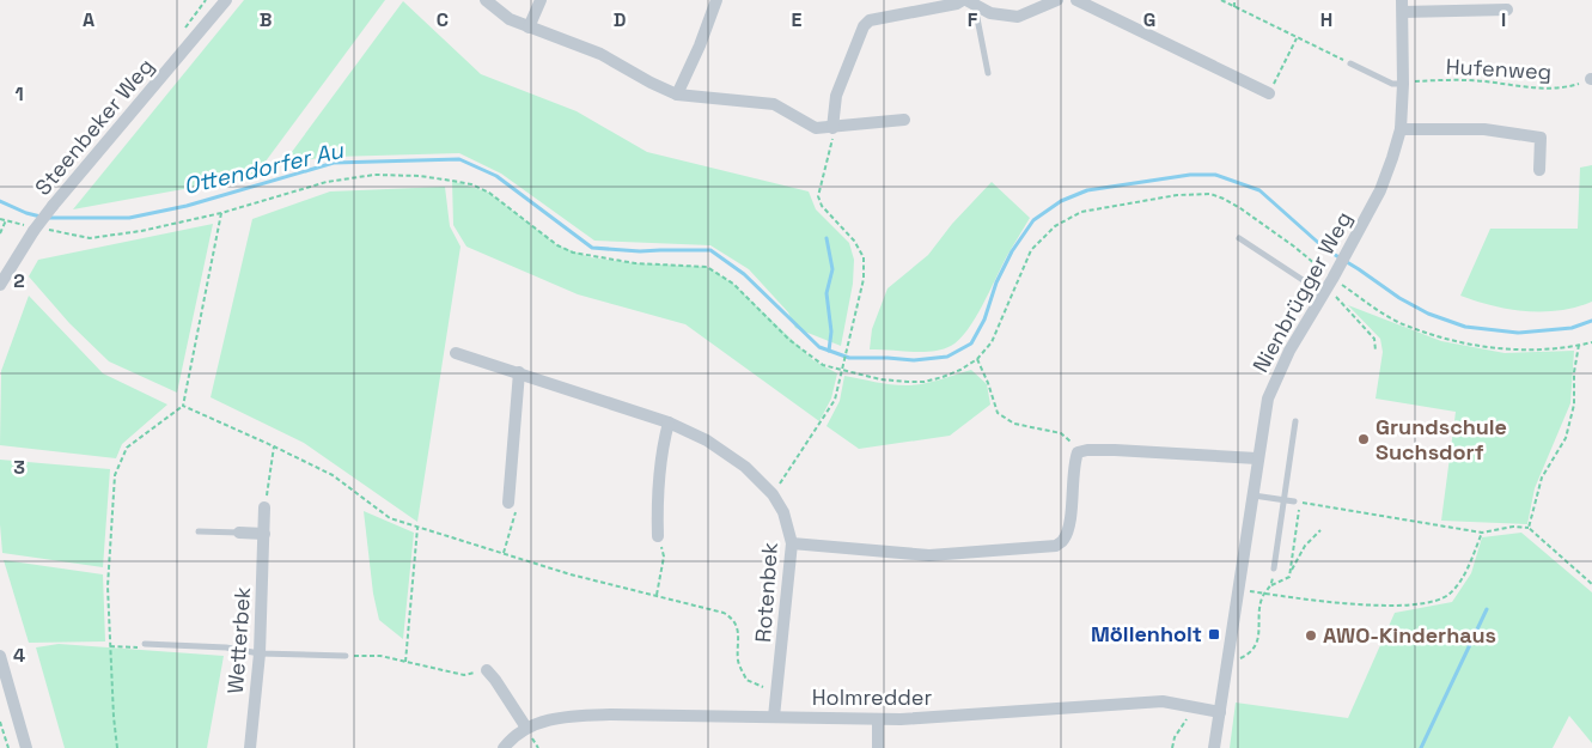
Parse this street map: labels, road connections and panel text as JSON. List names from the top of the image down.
{
  "streets": {
    "street": [
      "Steenbeker Weg",
      "Nienbrügger Weg",
      "Rotenbek",
      "Wetterbek",
      "Holmredder"
    ],
    "path": ["Hufenweg"]
  },
  "crossings": [
    ["Hufenweg", "Nienbrügger Weg"],
    ["Nienbrügger Weg", "Holmredder"],
    ["Rotenbek", "Holmredder"]
  ],
  "water": ["Ottendorfer Au"],
  "places": {
    "other": ["Grundschule Suchsdorf", "AWO-Kinderhaus"],
    "transit": ["Möllenholt"]
  },
  "grid": {
    "columns": [
      "A",
      "B",
      "C",
      "D",
      "E",
      "F",
      "G",
      "H",
      "I"
    ],
    "rows": [
      "1",
      "2",
      "3",
      "4"
    ]
  }
}
